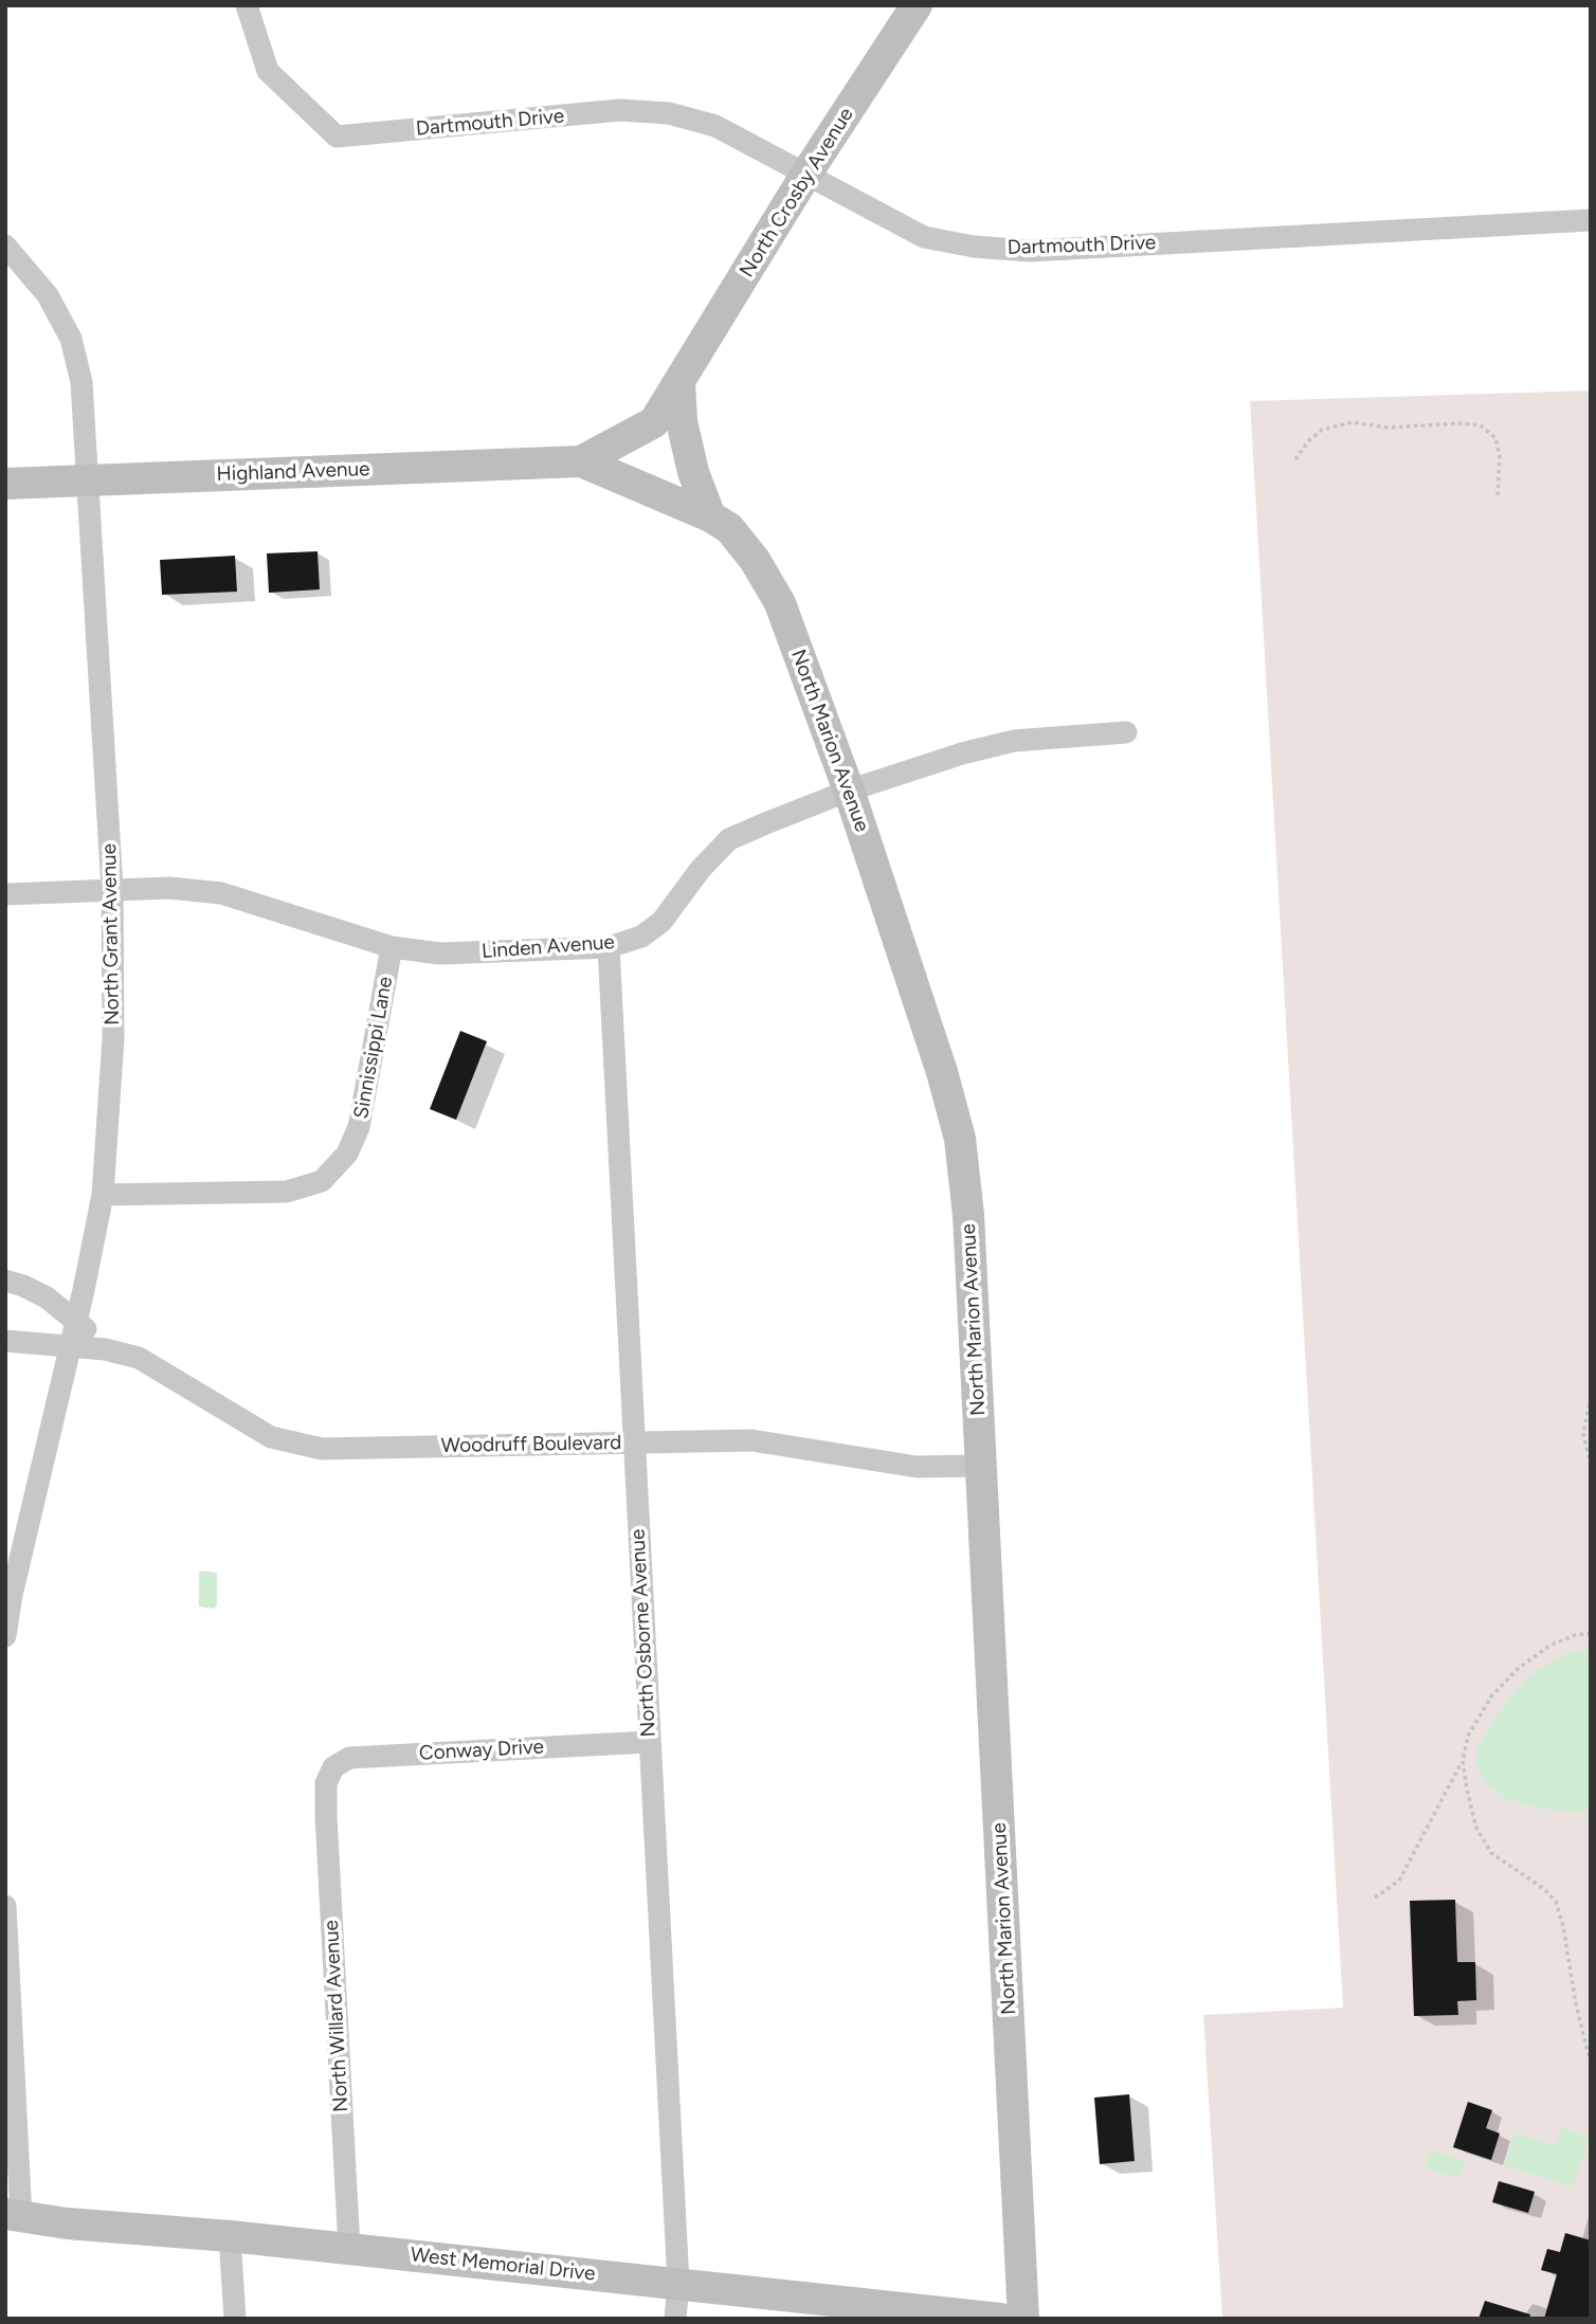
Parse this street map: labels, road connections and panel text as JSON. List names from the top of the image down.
{
  "streets": {
    "street": [
      "Dartmouth Drive",
      "North Crosby Avenue",
      "Highland Avenue",
      "North Marion Avenue",
      "North Grant Avenue",
      "Linden Avenue",
      "Sinnissippi Lane",
      "Woodruff Boulevard",
      "North Osborne Avenue",
      "Conway Drive",
      "North Willard Avenue",
      "West Memorial Drive"
    ]
  },
  "crossings": [
    ["Dartmouth Drive", "North Crosby Avenue"],
    ["North Crosby Avenue", "Highland Avenue"],
    ["North Crosby Avenue", "North Marion Avenue"],
    ["Highland Avenue", "North Marion Avenue"],
    ["Highland Avenue", "North Grant Avenue"],
    ["North Marion Avenue", "Linden Avenue"],
    ["North Marion Avenue", "Woodruff Boulevard"],
    ["North Grant Avenue", "Linden Avenue"],
    ["North Grant Avenue", "Sinnissippi Lane"],
    ["North Grant Avenue", "Woodruff Boulevard"],
    ["Linden Avenue", "Sinnissippi Lane"],
    ["Linden Avenue", "North Osborne Avenue"],
    ["Woodruff Boulevard", "North Osborne Avenue"],
    ["North Osborne Avenue", "Conway Drive"],
    ["North Osborne Avenue", "West Memorial Drive"],
    ["Conway Drive", "North Willard Avenue"],
    ["North Willard Avenue", "West Memorial Drive"]
  ]
}
